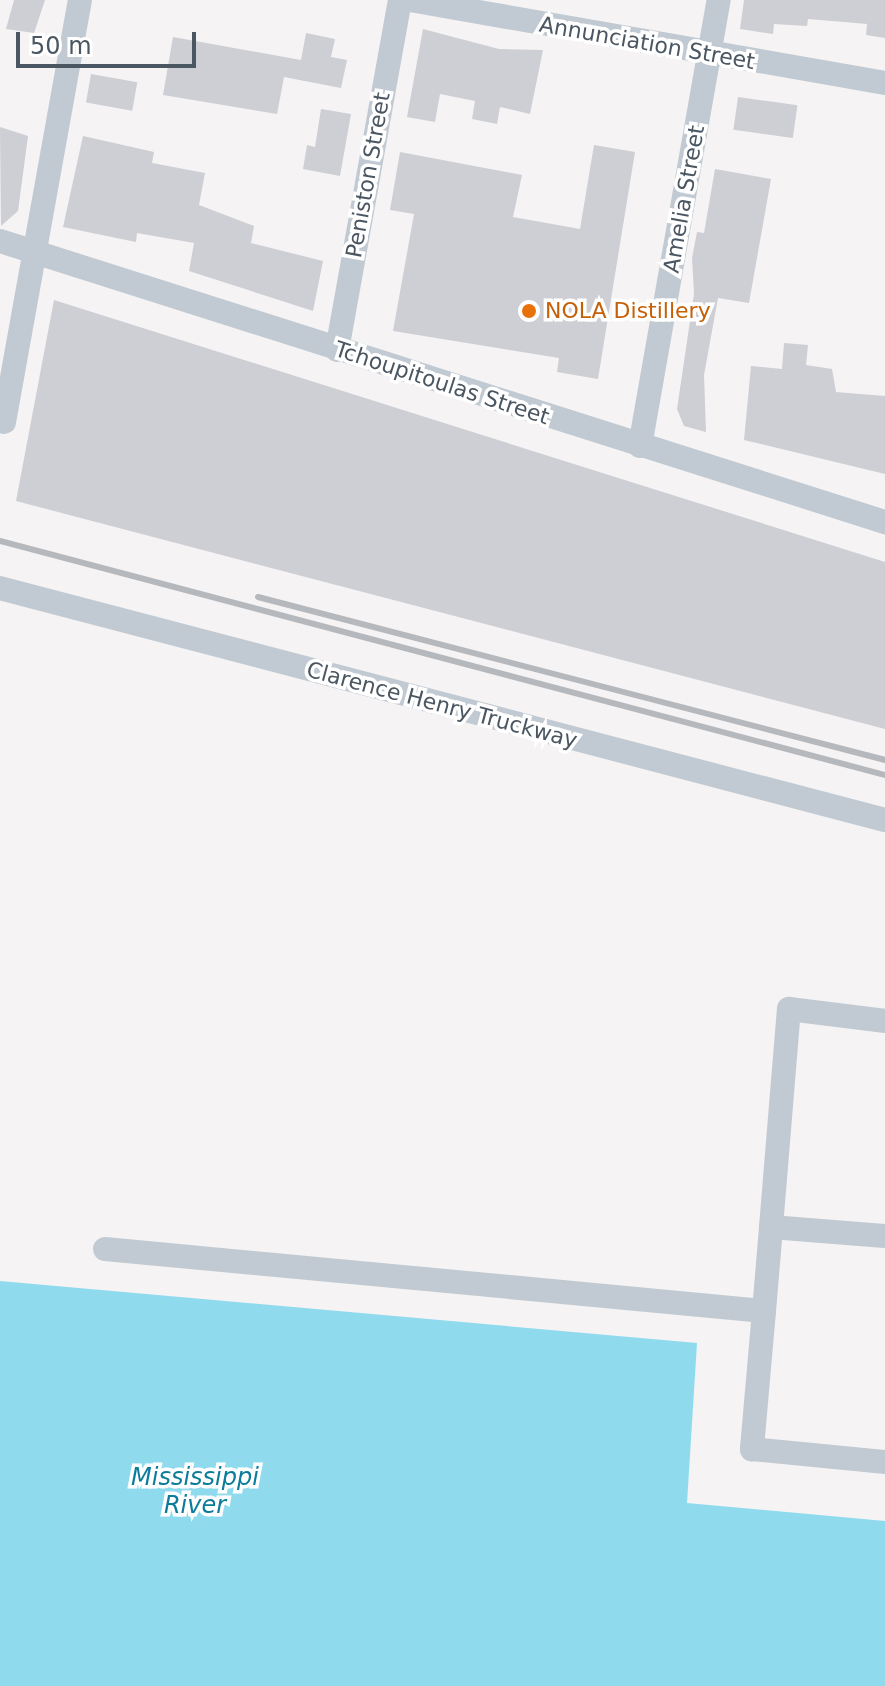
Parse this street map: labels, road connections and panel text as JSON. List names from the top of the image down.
{
  "streets": {
    "street": [
      "Annunciation Street",
      "Peniston Street",
      "Amelia Street",
      "Tchoupitoulas Street",
      "Clarence Henry Truckway"
    ]
  },
  "crossings": [
    ["Annunciation Street", "Amelia Street"],
    ["Peniston Street", "Tchoupitoulas Street"],
    ["Amelia Street", "Tchoupitoulas Street"]
  ],
  "water": ["Mississippi River"],
  "places": ["NOLA Distillery"],
  "scale_bar": "50 m"
}
